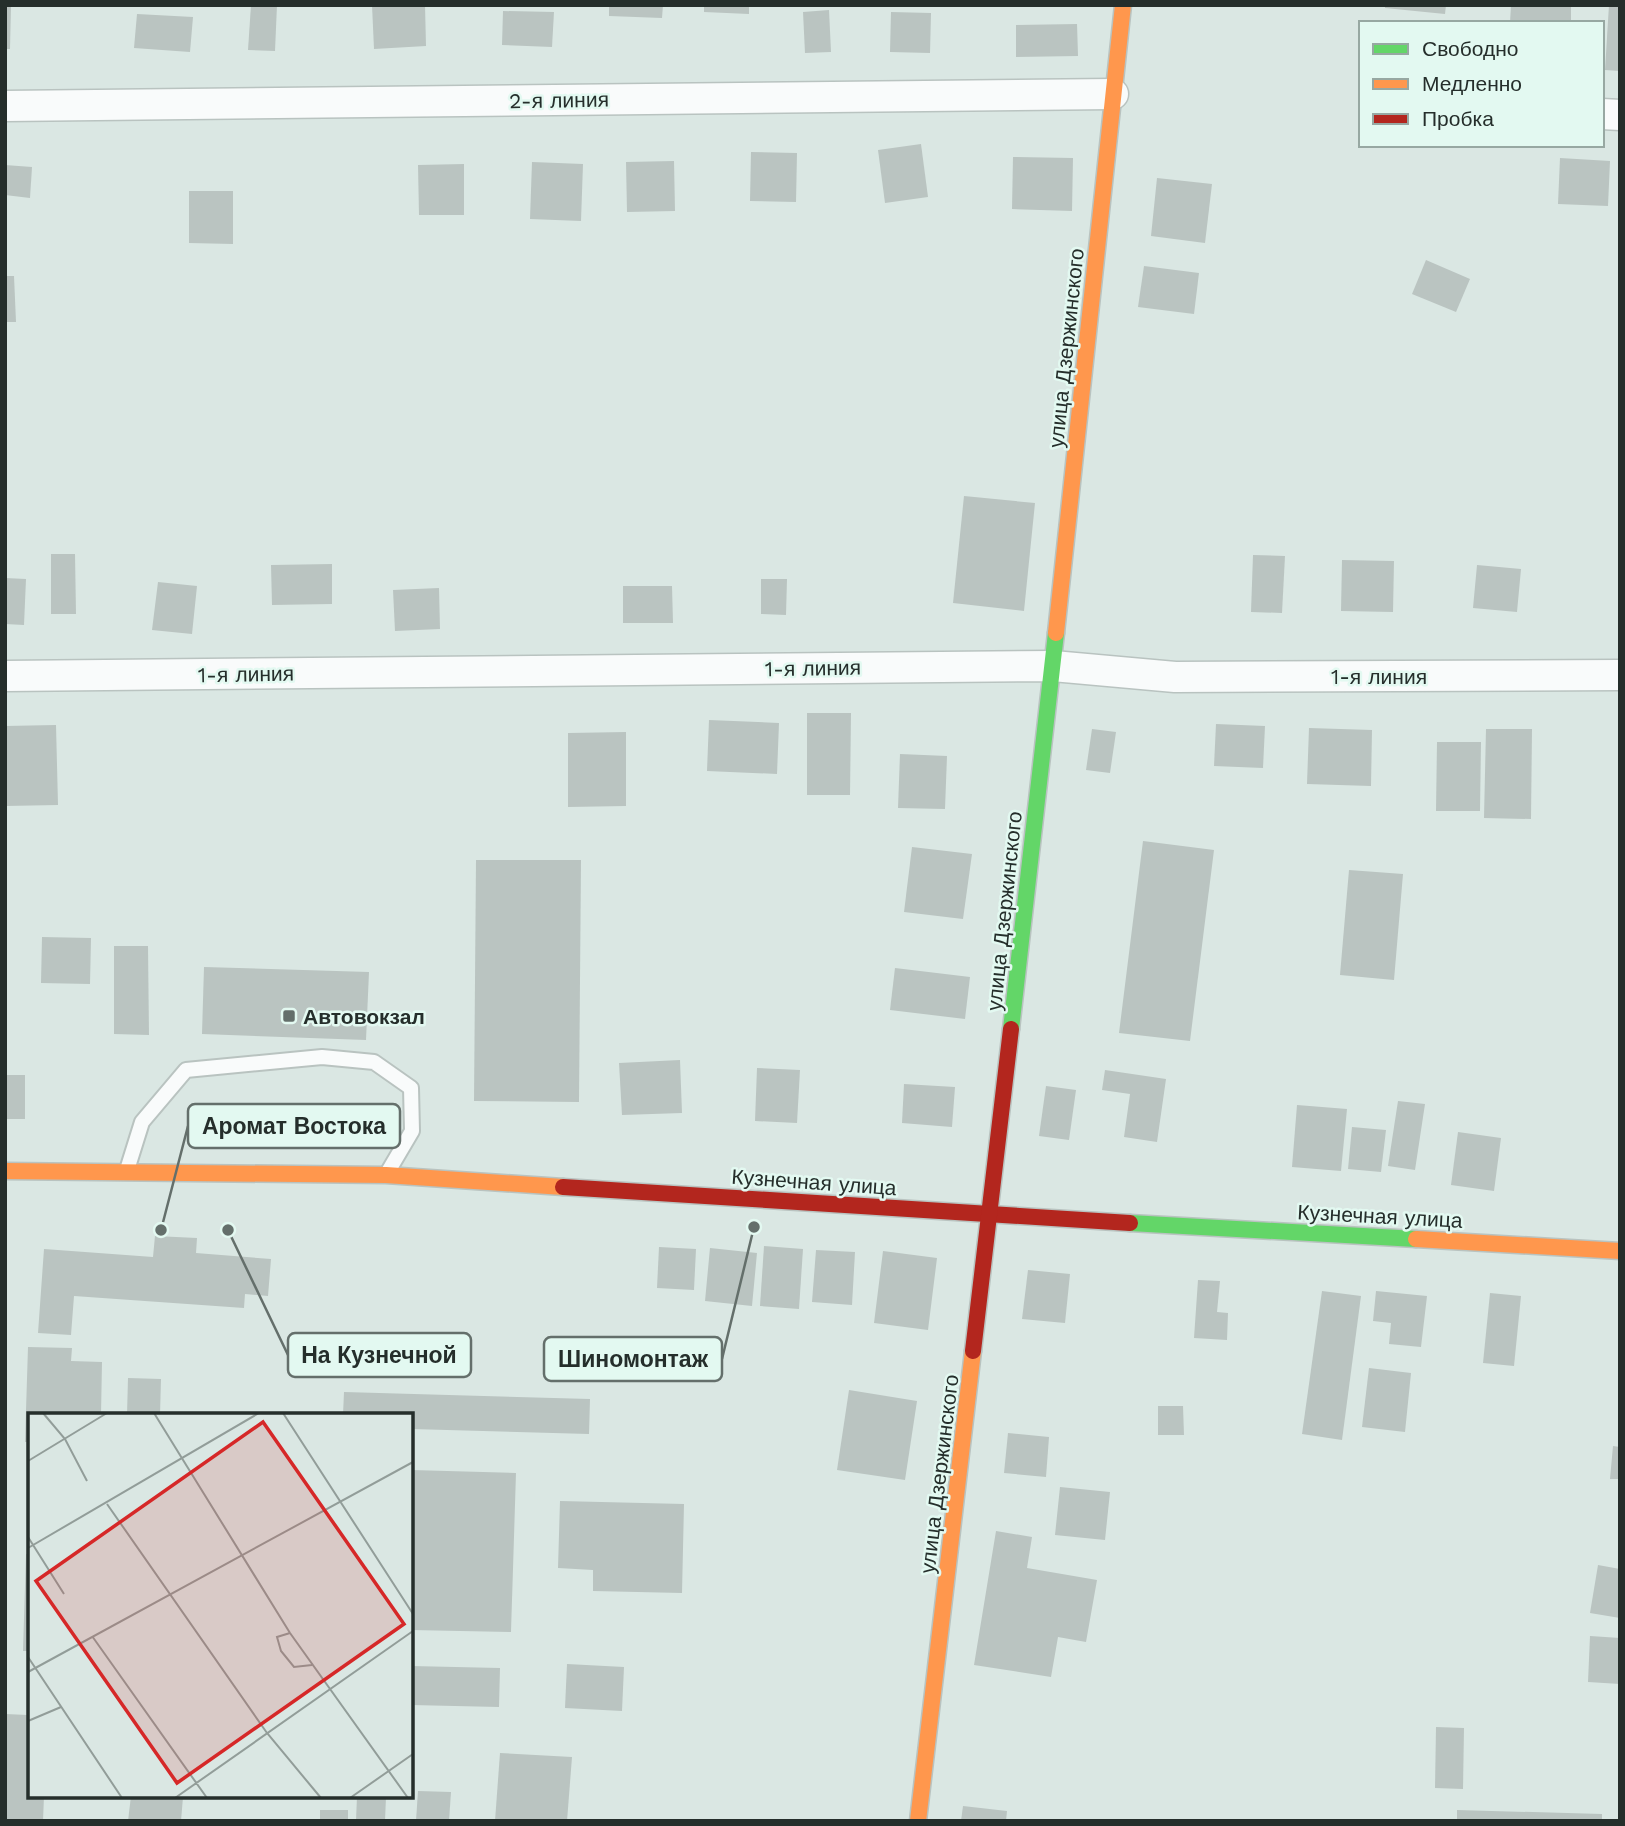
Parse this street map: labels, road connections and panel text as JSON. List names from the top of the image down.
{
  "streets": {
    "street": [
      "2-я линия",
      "улица Дзержинского",
      "1-я линия",
      "Кузнечная улица"
    ]
  },
  "crossings": [
    ["2-я линия", "улица Дзержинского"],
    ["улица Дзержинского", "1-я линия"],
    ["улица Дзержинского", "Кузнечная улица"]
  ],
  "places": {
    "transit": ["Автовокзал"],
    "other": ["Шиномонтаж", "Аромат Востока", "На Кузнечной"]
  },
  "legend": ["Свободно", "Медленно", "Пробка"]
}
